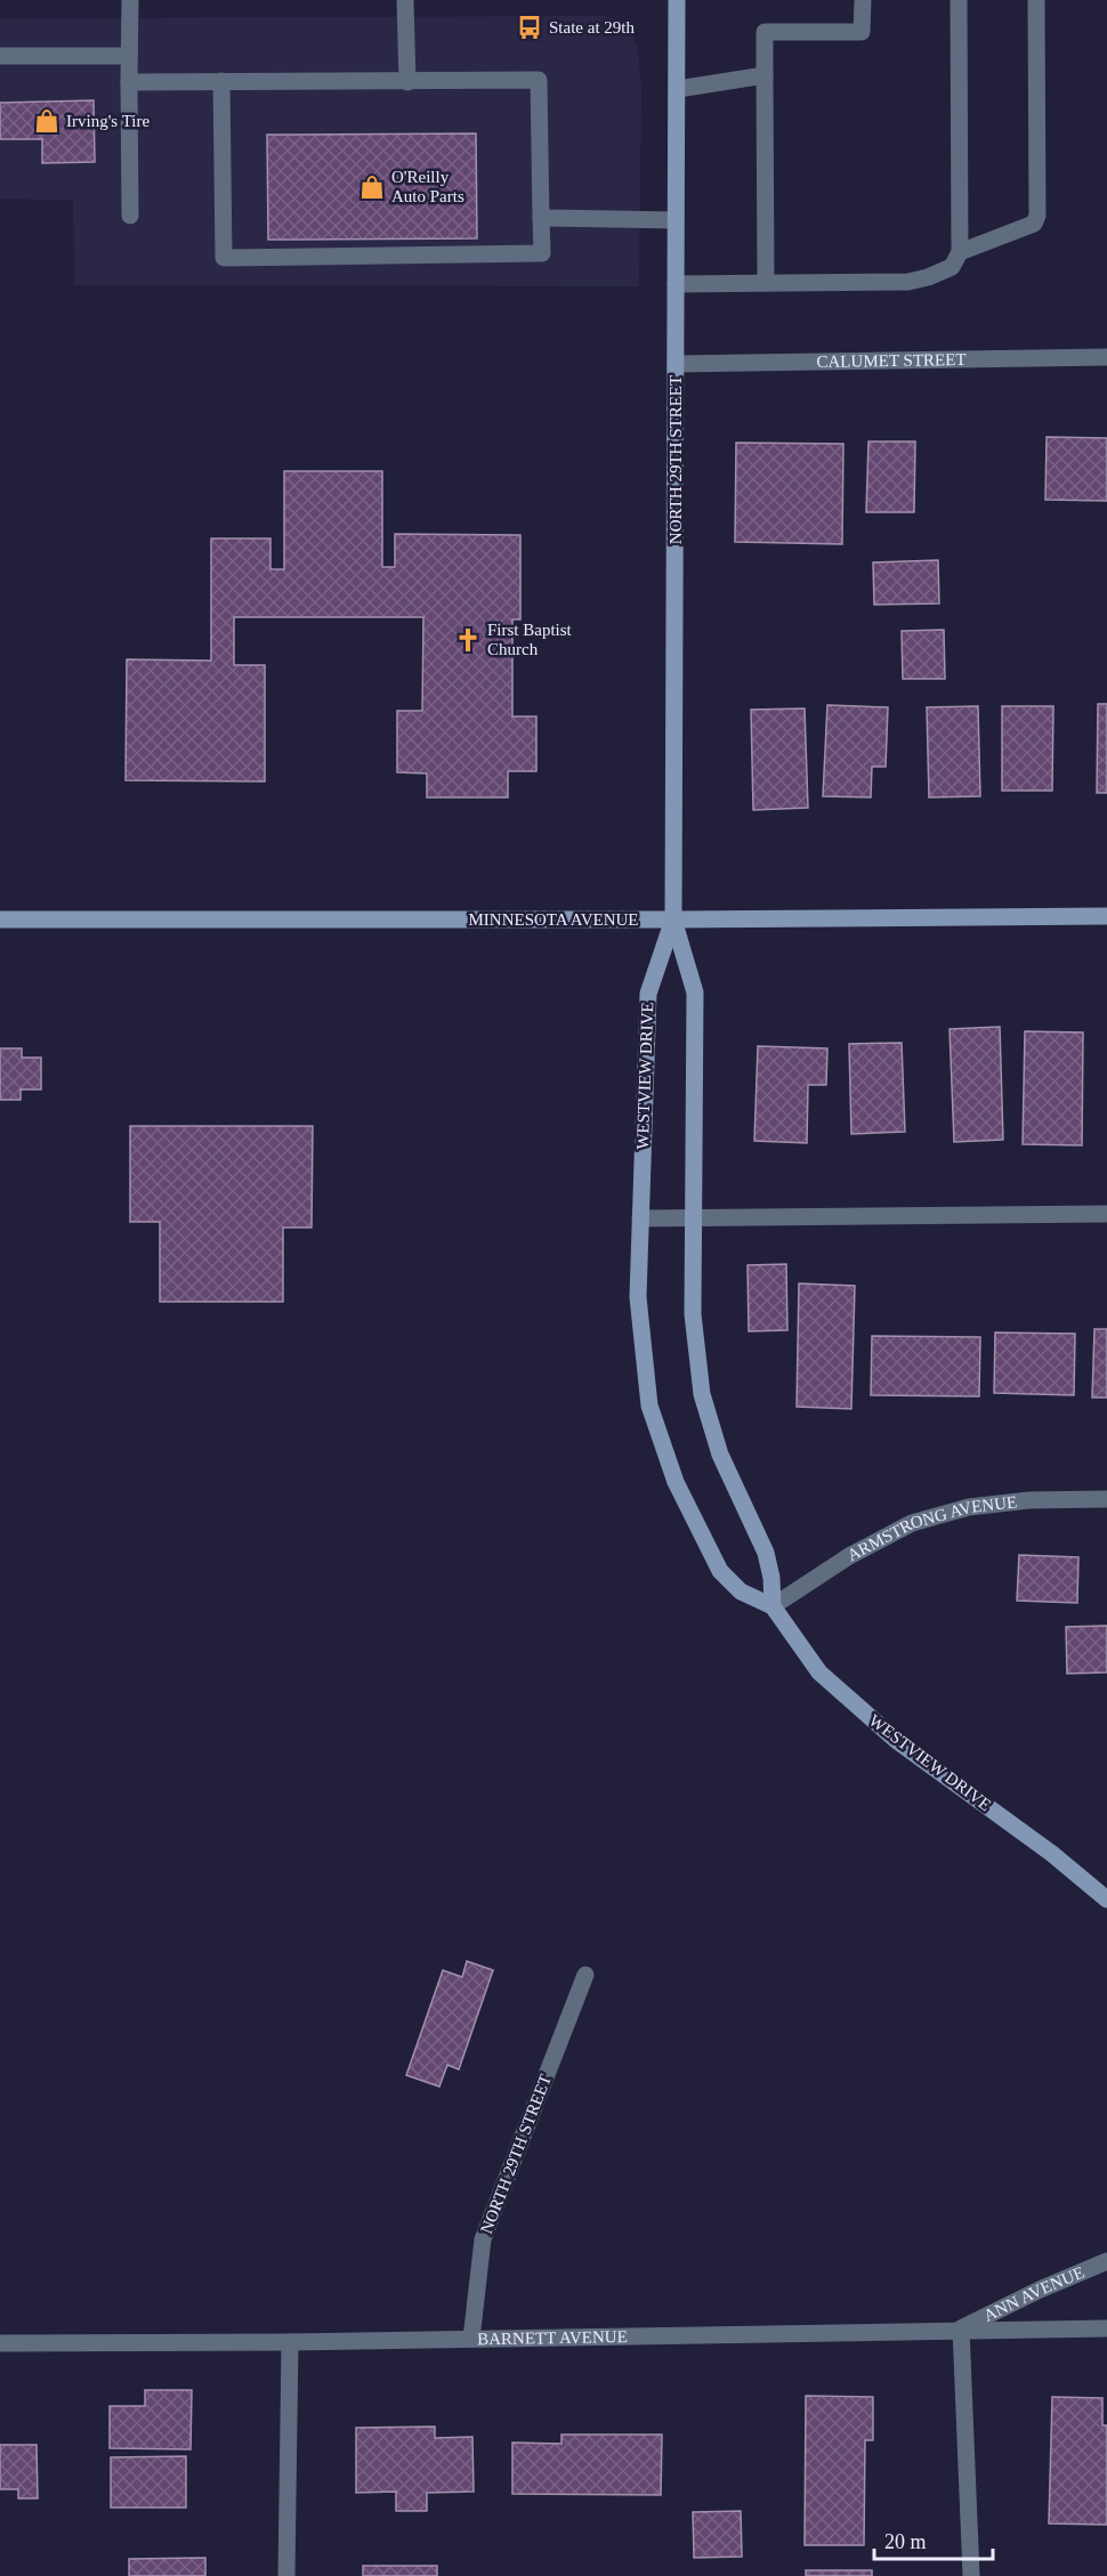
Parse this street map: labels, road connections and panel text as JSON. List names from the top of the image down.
{
  "streets": {
    "main road": ["NORTH 29TH STREET", "MINNESOTA AVENUE", "WESTVIEW DRIVE"],
    "street": [
      "CALUMET STREET",
      "ARMSTRONG AVENUE",
      "ANN AVENUE",
      "BARNETT AVENUE"
    ]
  },
  "crossings": [
    ["CALUMET STREET", "NORTH 29TH STREET"],
    ["NORTH 29TH STREET", "MINNESOTA AVENUE"],
    ["NORTH 29TH STREET", "WESTVIEW DRIVE"],
    ["NORTH 29TH STREET", "BARNETT AVENUE"],
    ["MINNESOTA AVENUE", "WESTVIEW DRIVE"],
    ["WESTVIEW DRIVE", "ARMSTRONG AVENUE"],
    ["ANN AVENUE", "BARNETT AVENUE"]
  ],
  "places": {
    "bus stop": ["State at 29th"],
    "shop": ["Irving's Tire", "O'Reilly Auto Parts"],
    "church": ["First Baptist Church"]
  },
  "scale_bar": "20 m"
}
